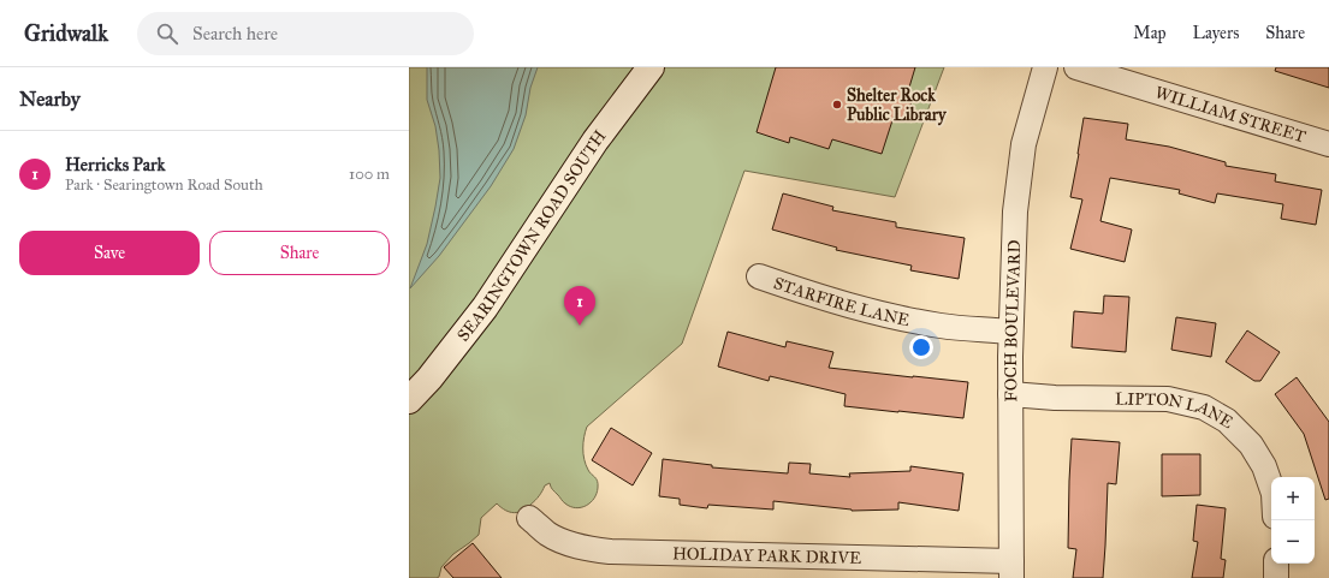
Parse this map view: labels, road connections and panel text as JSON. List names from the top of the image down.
{
  "streets": {
    "main road": ["SEARINGTOWN ROAD SOUTH"],
    "street": [
      "WILLIAM STREET",
      "STARFIRE LANE",
      "FOCH BOULEVARD",
      "LIPTON LANE",
      "HOLIDAY PARK DRIVE"
    ]
  },
  "crossings": [
    ["STARFIRE LANE", "FOCH BOULEVARD"],
    ["FOCH BOULEVARD", "LIPTON LANE"],
    ["FOCH BOULEVARD", "HOLIDAY PARK DRIVE"]
  ],
  "places": ["Shelter Rock Public Library"],
  "page": {
    "header": "Gridwalk",
    "search": "Search here",
    "nav": ["Map", "Layers", "Share"],
    "heading": "Nearby",
    "list": [
      {
        "mark": "1",
        "name": "Herricks Park",
        "note": "Park · Searingtown Road South",
        "value": "100 m"
      }
    ],
    "buttons": ["Save", "Share"],
    "pins": "1",
    "map_buttons": ["+", "−"]
  }
}
